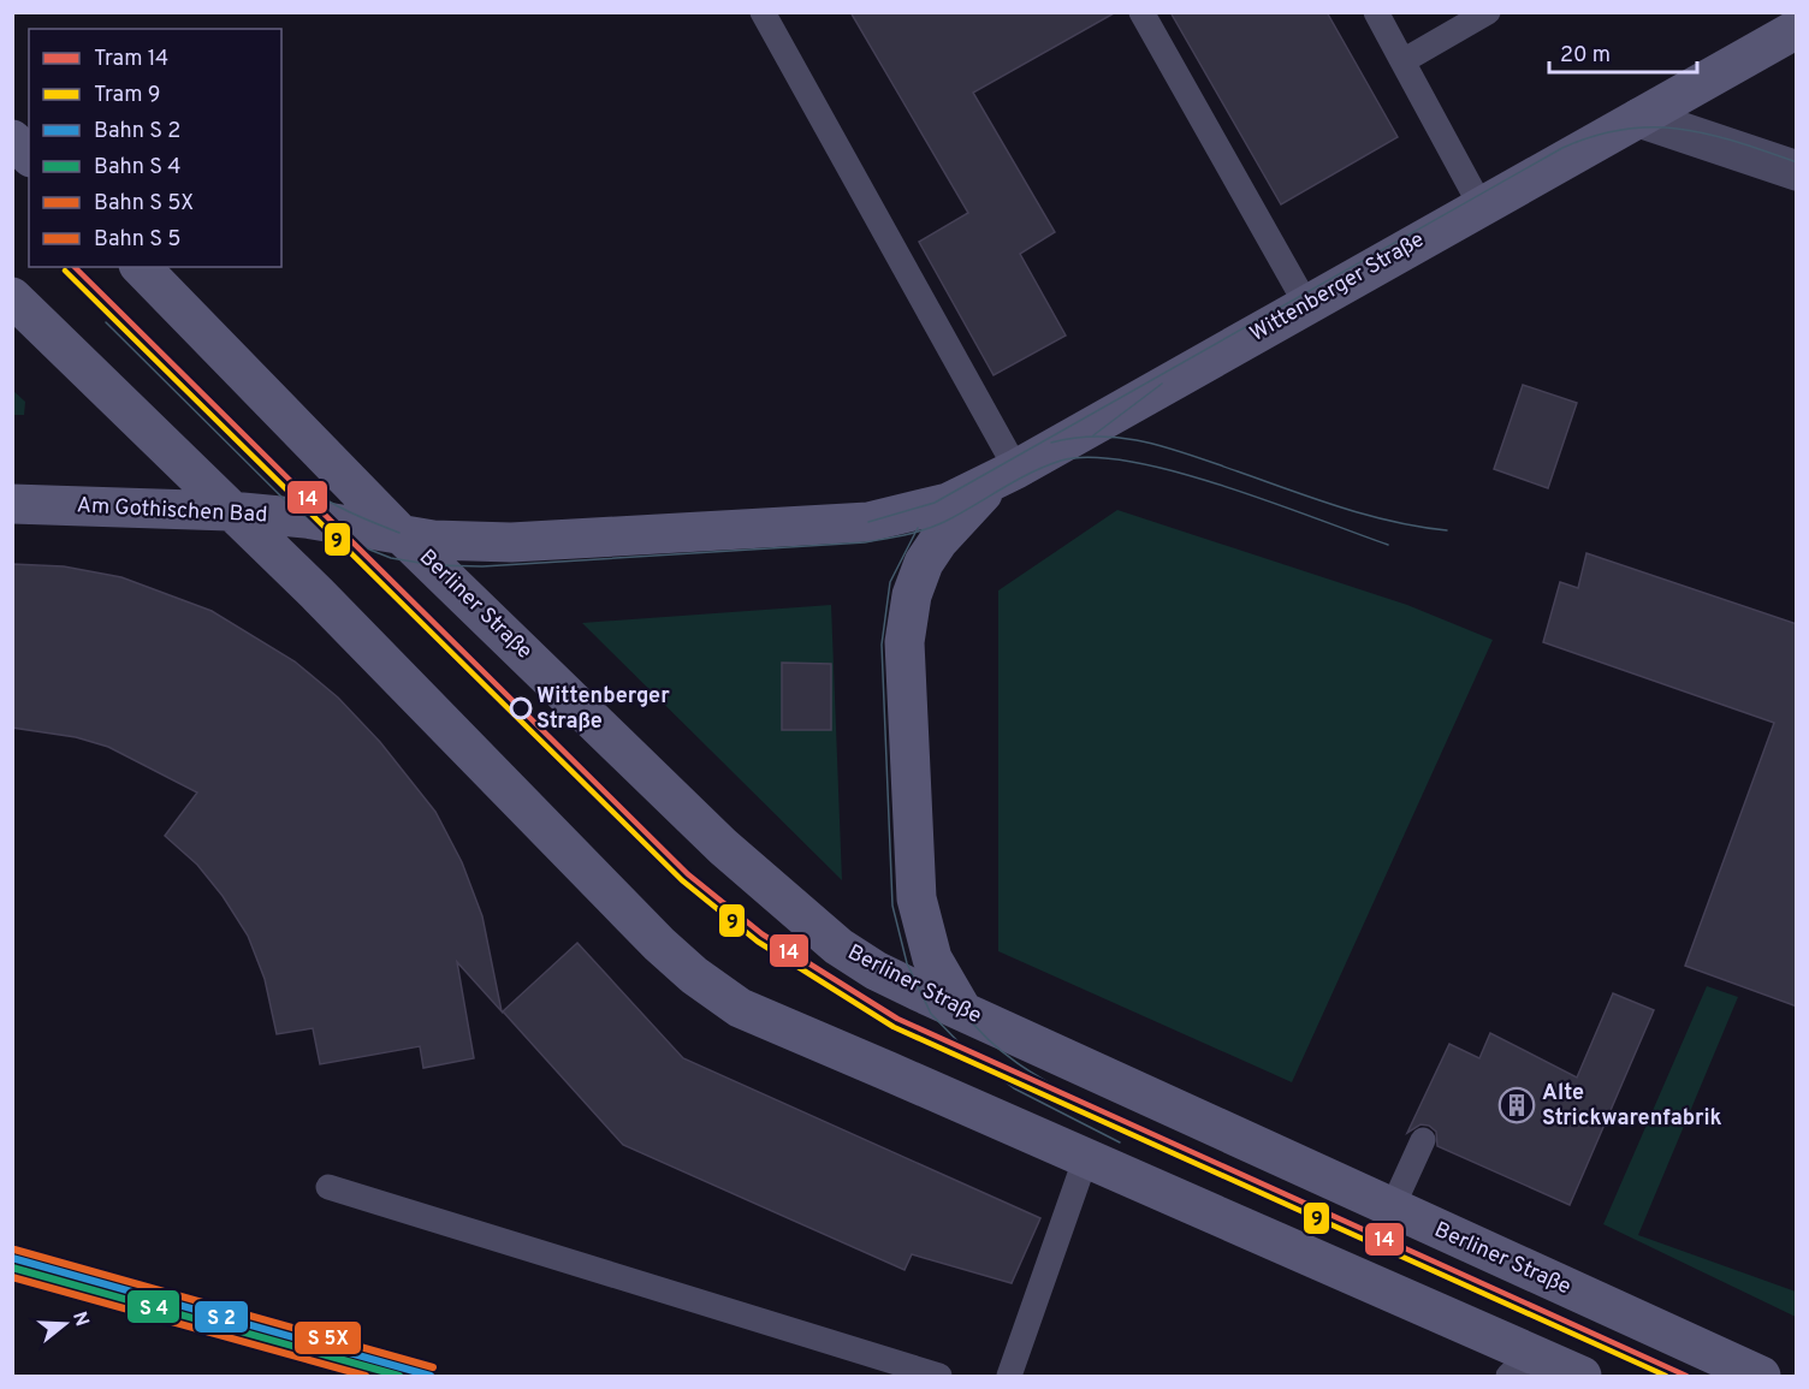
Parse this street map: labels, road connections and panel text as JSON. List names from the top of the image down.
{
  "streets": {
    "main road": ["Wittenberger Straße", "Am Gothischen Bad", "Berliner Straße"]
  },
  "crossings": [
    ["Wittenberger Straße", "Am Gothischen Bad"],
    ["Wittenberger Straße", "Berliner Straße"],
    ["Am Gothischen Bad", "Berliner Straße"]
  ],
  "places": {
    "other": ["Wittenberger Straße"],
    "building": ["Alte Strickwarenfabrik"]
  },
  "lines": ["tram line 14", "tram line 9"],
  "legend": [
    "Tram 14",
    "Tram 9",
    "Bahn S 2",
    "Bahn S 4",
    "Bahn S 5X",
    "Bahn S 5"
  ],
  "scale_bar": "20 m",
  "north": "right"
}
